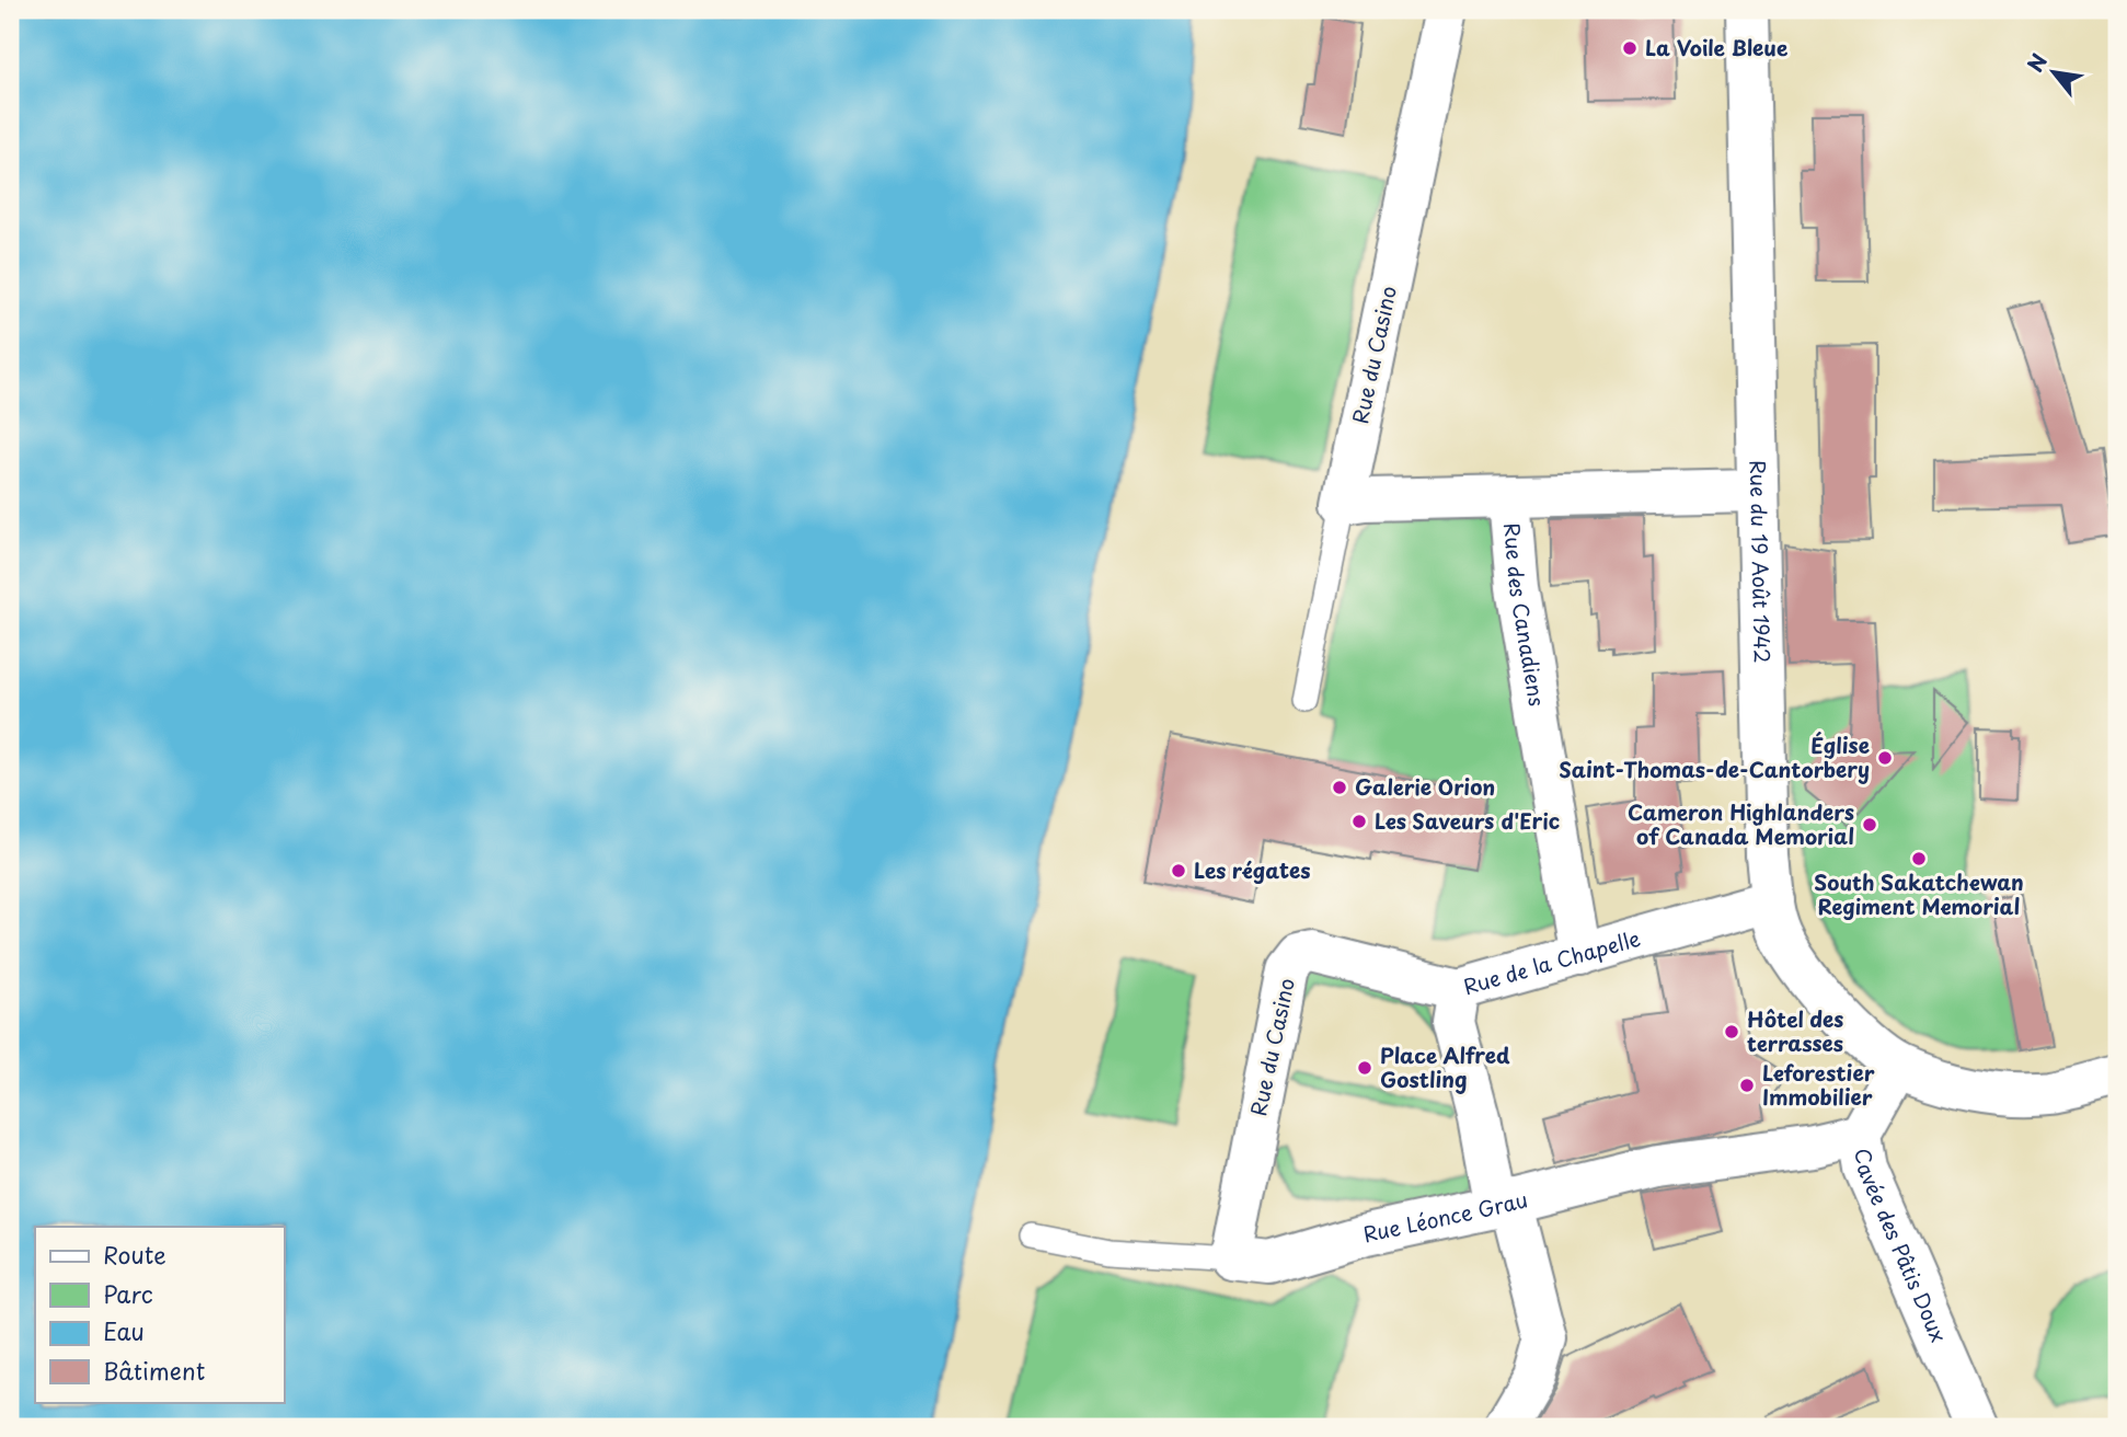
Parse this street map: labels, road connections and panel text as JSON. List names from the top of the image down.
{
  "streets": {
    "street": [
      "Rue du Casino",
      "Rue du 19 Août 1942",
      "Rue des Canadiens",
      "Rue de la Chapelle",
      "Rue Léonce Grau",
      "Cavée des Pâtis Doux"
    ]
  },
  "crossings": [
    ["Rue du Casino", "Rue de la Chapelle"],
    ["Rue du Casino", "Rue Léonce Grau"],
    ["Rue du 19 Août 1942", "Rue de la Chapelle"],
    ["Rue du 19 Août 1942", "Cavée des Pâtis Doux"],
    ["Rue des Canadiens", "Rue de la Chapelle"],
    ["Rue de la Chapelle", "Rue Léonce Grau"],
    ["Rue Léonce Grau", "Cavée des Pâtis Doux"]
  ],
  "places": [
    "La Voile Bleue",
    "Église Saint-Thomas-de-Cantorbery",
    "Galerie Orion",
    "Les Saveurs d'Eric",
    "Cameron Highlanders of Canada Memorial",
    "South Sakatchewan Regiment Memorial",
    "Les régates",
    "Hôtel des terrasses",
    "Place Alfred Gostling",
    "Leforestier Immobilier"
  ],
  "legend": [
    "Route",
    "Parc",
    "Eau",
    "Bâtiment"
  ],
  "north": "top left"
}
